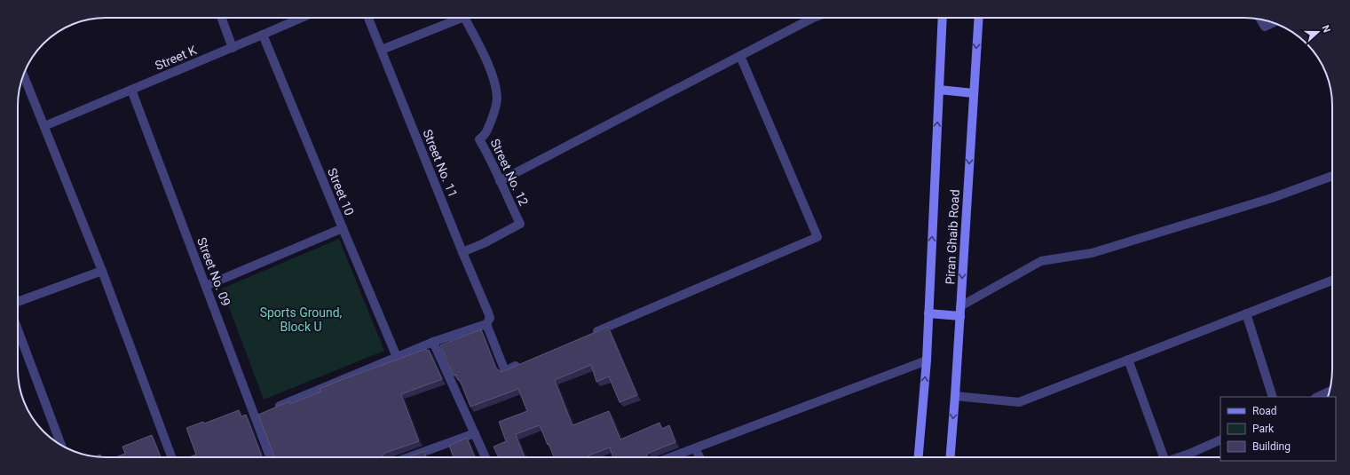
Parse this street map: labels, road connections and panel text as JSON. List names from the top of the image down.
{
  "streets": {
    "main road": ["Piran Ghaib Road"],
    "street": [
      "Street K",
      "Street No. 11",
      "Street No. 12",
      "Street 10",
      "Street No. 09"
    ]
  },
  "crossings": [
    ["Street K", "Street 10"],
    ["Street K", "Street No. 09"],
    ["Street No. 11", "Street No. 12"]
  ],
  "parks": ["Sports Ground, Block U"],
  "legend": ["Road", "Park", "Building"],
  "north": "right"
}
